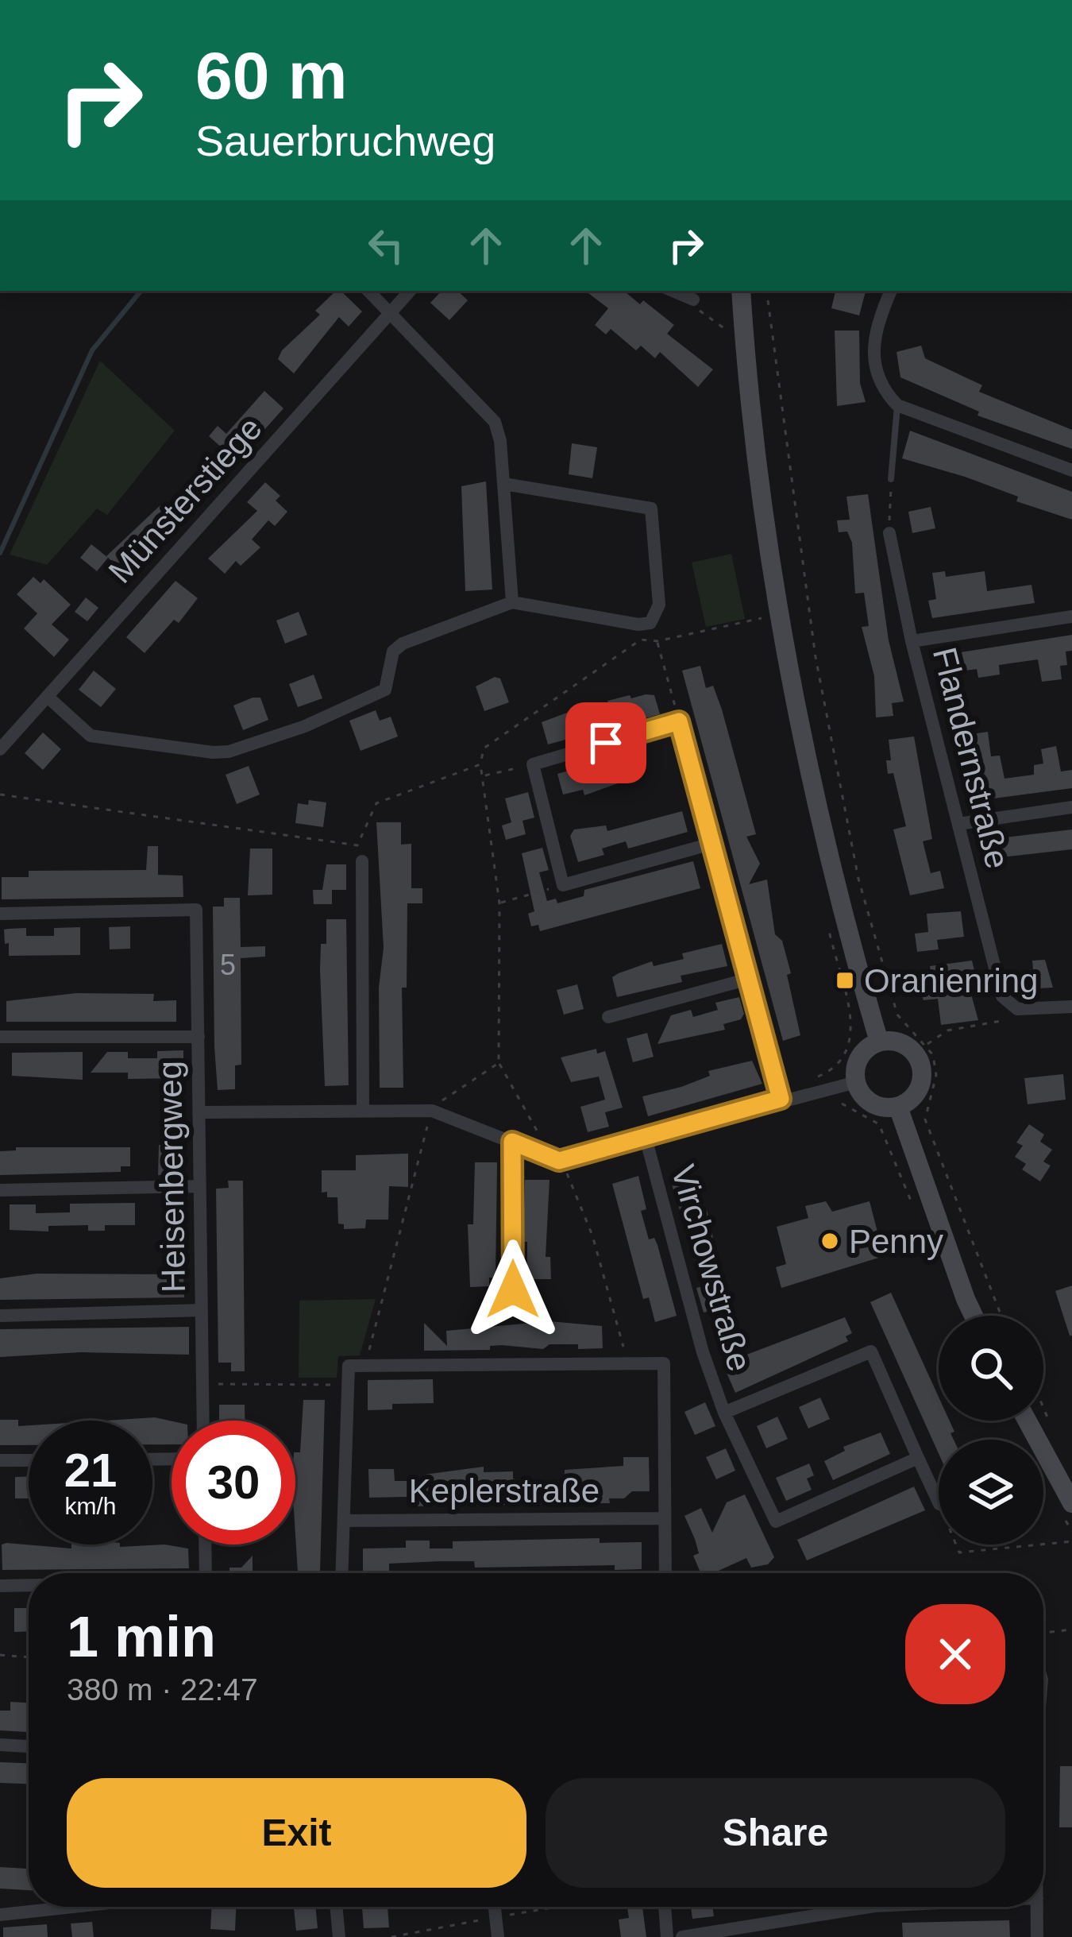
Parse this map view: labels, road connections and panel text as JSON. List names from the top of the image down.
{
  "streets": {
    "street": [
      "Münsterstiege",
      "Flandernstraße",
      "Heisenbergweg",
      "Virchowstraße",
      "Keplerstraße"
    ]
  },
  "places": {
    "transit": ["Oranienring"],
    "other": ["Penny"]
  },
  "house_numbers": ["5"],
  "page": {
    "turn": ["60 m", "Sauerbruchweg"],
    "speed": "21 km/h",
    "limit": "30",
    "heading": ["1 min", "380 m · 22:47"],
    "buttons": ["Exit", "Share"]
  }
}
